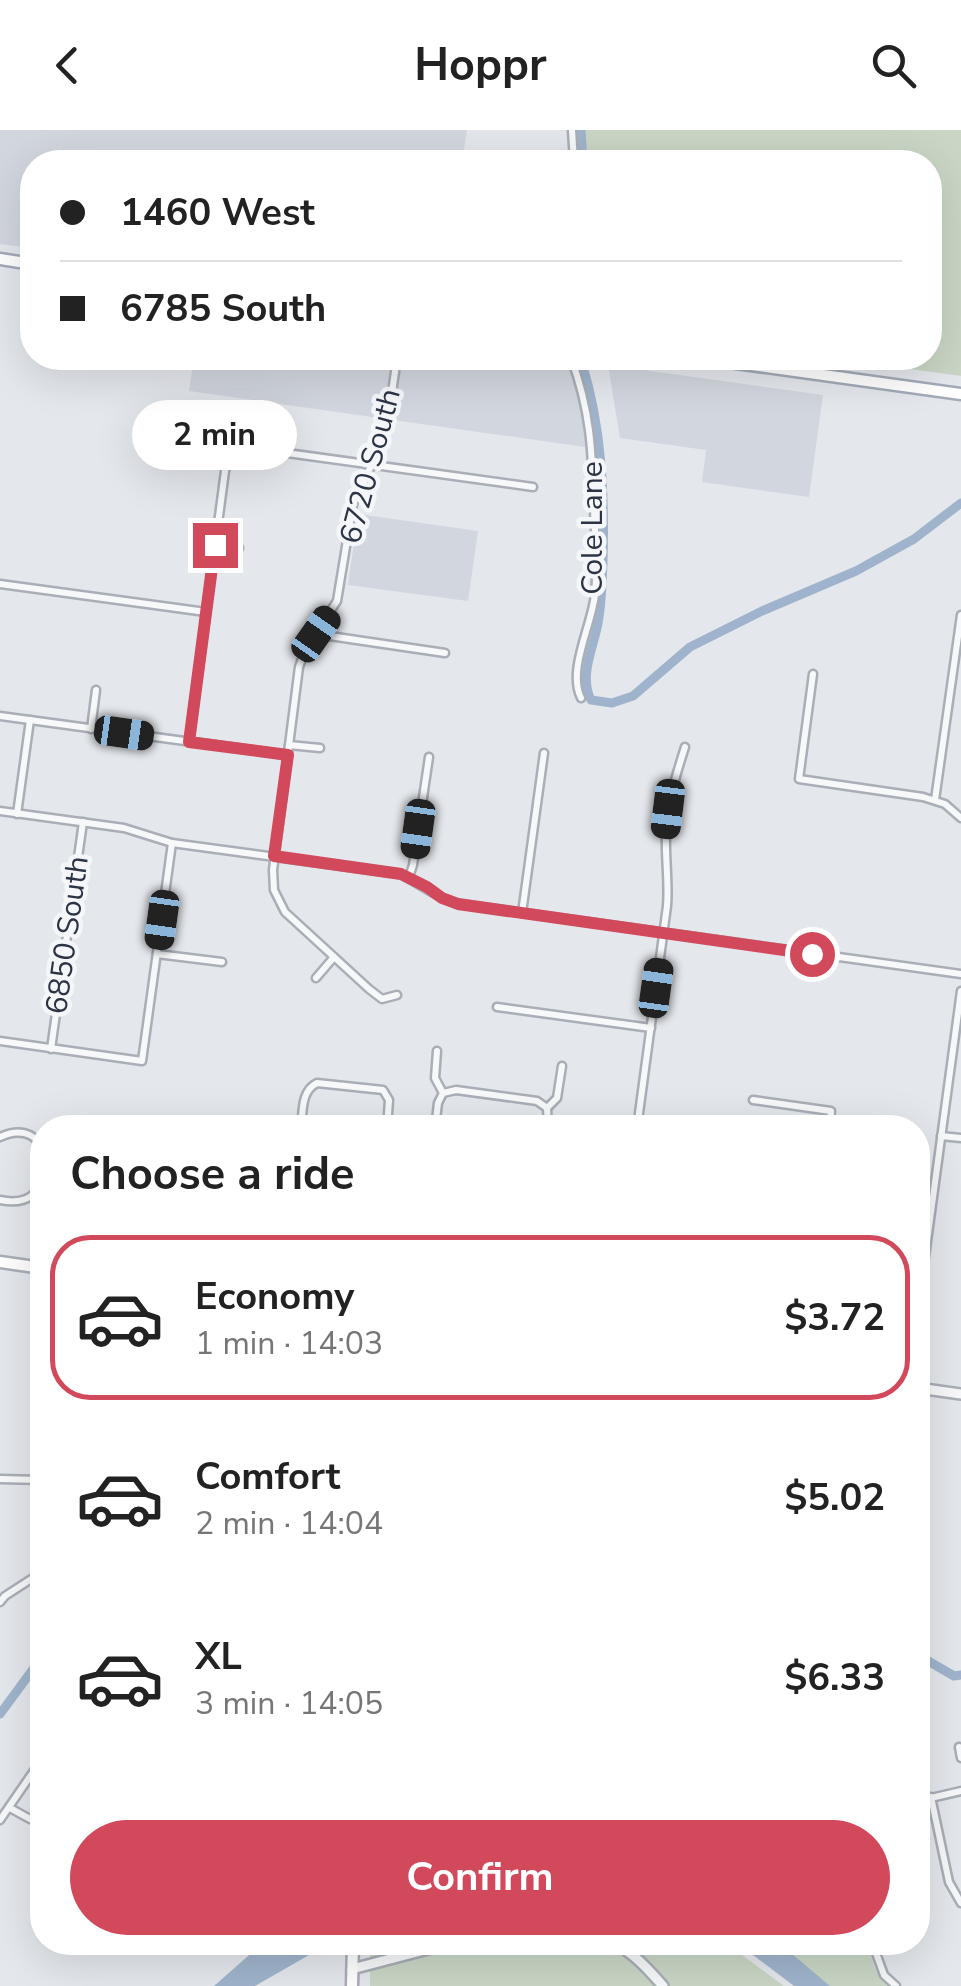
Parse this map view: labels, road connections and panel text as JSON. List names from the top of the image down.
{
  "streets": {
    "street": ["6720 South", "Cole Lane", "6850 South"]
  },
  "page": {
    "header": "Hoppr",
    "banner": ["1460 West", "6785 South"],
    "bubble": "2 min",
    "heading": "Choose a ride",
    "list": [
      {
        "name": "Economy",
        "note": "1 min · 14:03",
        "value": "$3.72"
      },
      {
        "name": "Comfort",
        "note": "2 min · 14:04",
        "value": "$5.02"
      },
      {
        "name": "XL",
        "note": "3 min · 14:05",
        "value": "$6.33"
      }
    ],
    "buttons": "Confirm"
  }
}
